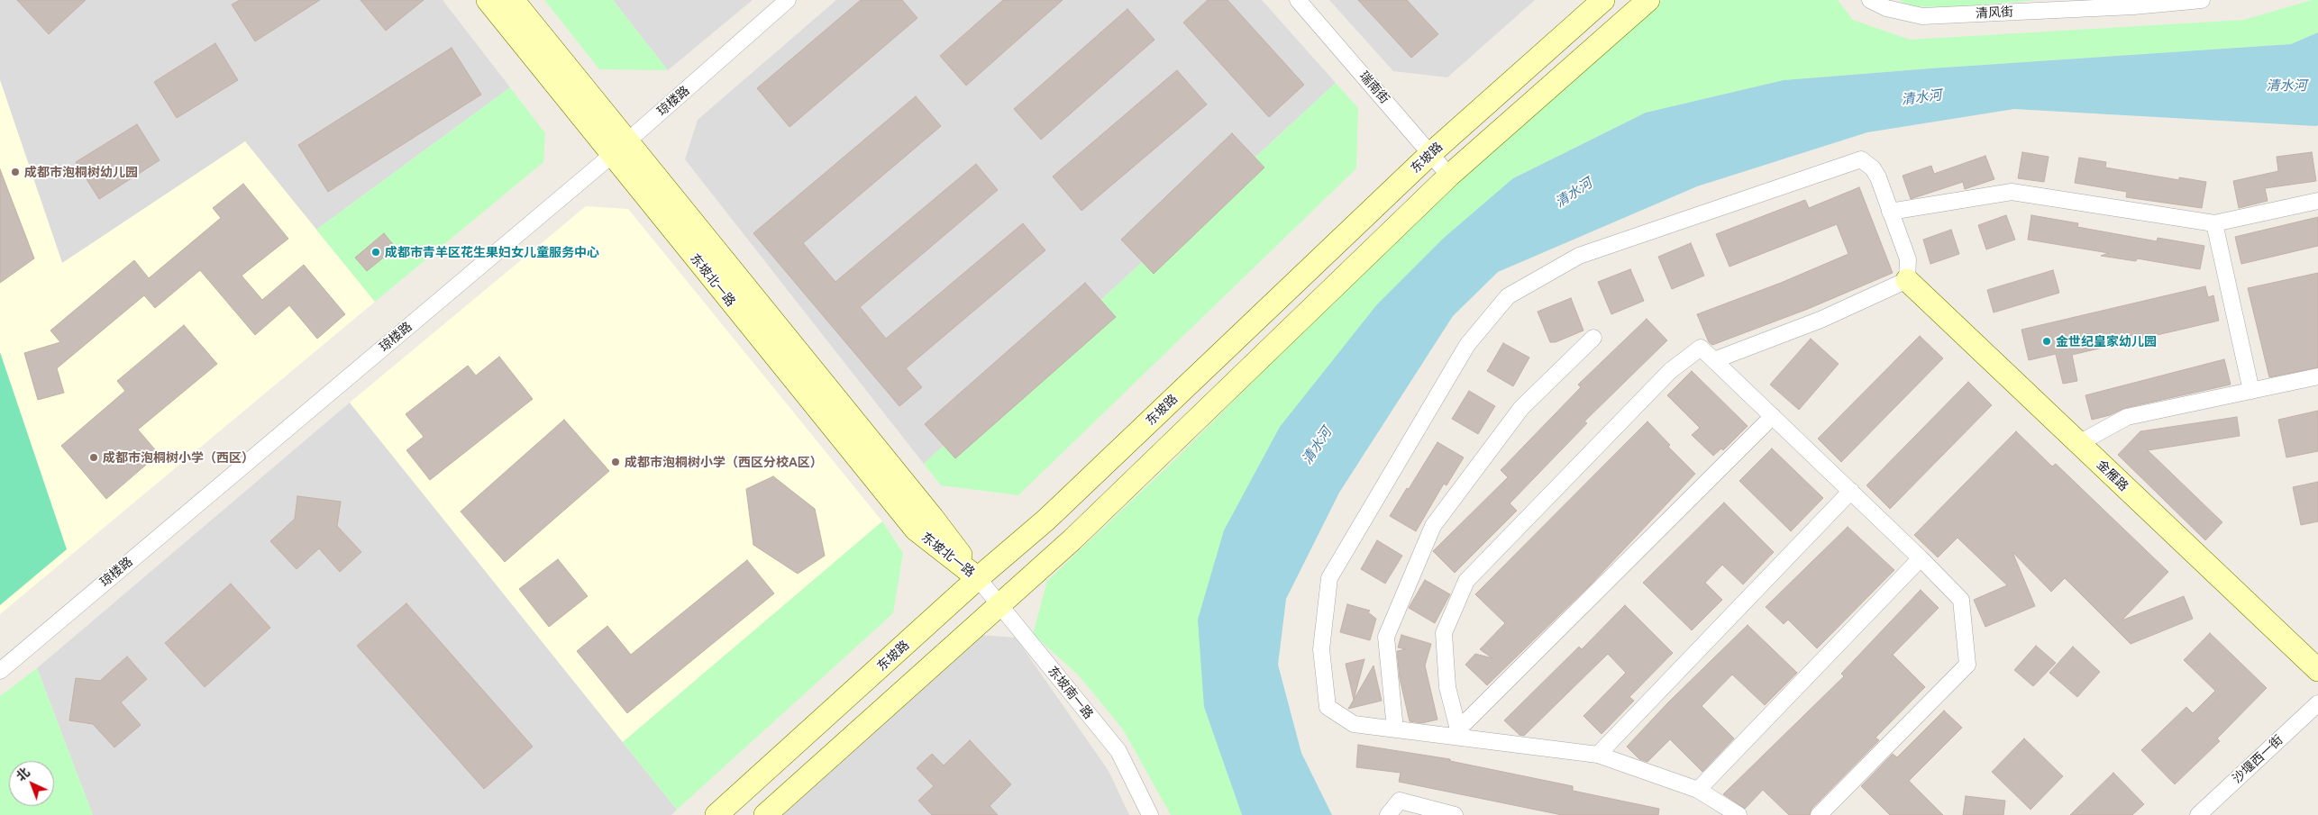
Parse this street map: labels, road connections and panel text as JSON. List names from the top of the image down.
{
  "streets": {
    "main road": ["东坡路", "东坡北一路", "金雁路"],
    "street": [
      "清风街",
      "瑞南街",
      "琼楼路",
      "东坡南一路",
      "沙堰西一街"
    ]
  },
  "crossings": [
    ["瑞南街", "东坡路"],
    ["琼楼路", "东坡北一路"],
    ["东坡路", "东坡北一路"],
    ["东坡路", "东坡南一路"],
    ["东坡北一路", "东坡南一路"]
  ],
  "water": ["清水河"],
  "places": [
    "成都市泡桐树幼儿园",
    "成都市青羊区花生果妇女儿童服务中心",
    "金世纪皇家幼儿园",
    "成都市泡桐树小学（西区）",
    "成都市泡桐树小学（西区分校A区）"
  ],
  "north": "top left"
}
